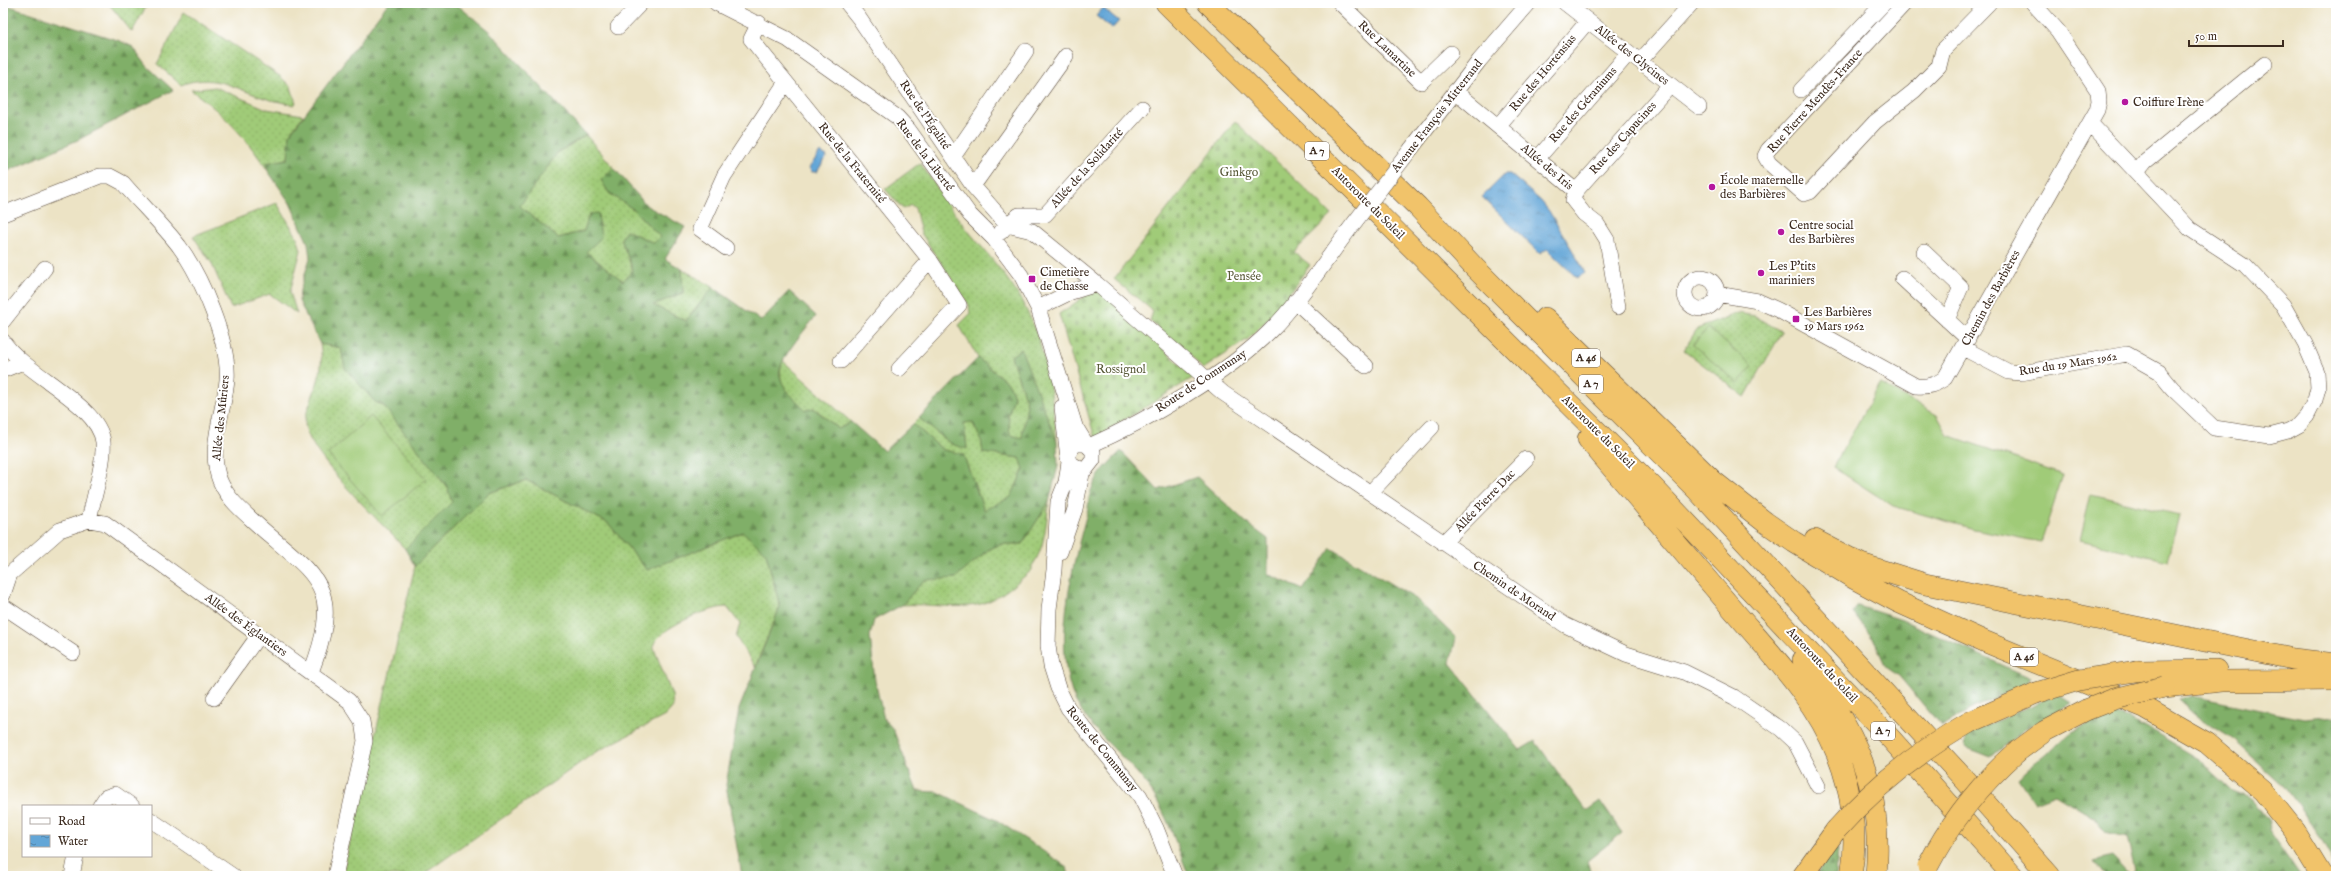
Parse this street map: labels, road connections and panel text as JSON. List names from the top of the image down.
{
  "streets": {
    "highway": ["A 7", "Autoroute du Soleil", "A 46"],
    "street": [
      "Rue Lamartine",
      "Allée des Glycines",
      "Rue des Hortensias",
      "Rue Pierre Mendès-France",
      "Rue des Géraniums",
      "Rue de l'Égalité",
      "Avenue François Mitterrand",
      "Rue des Capucines",
      "Rue de la Liberté",
      "Rue de la Fraternité",
      "Allée des Iris",
      "Allée de la Solidarité",
      "Chemin des Barbières",
      "Rue du 19 Mars 1962",
      "Route de Communay",
      "Allée des Mûriers",
      "Allée Pierre Dac",
      "Chemin de Morand",
      "Allée des Églantiers"
    ]
  },
  "crossings": [
    ["Allée des Glycines", "Rue des Hortensias"],
    ["Allée des Glycines", "Rue des Géraniums"],
    ["Allée des Glycines", "Rue des Capucines"],
    ["Rue des Hortensias", "Allée des Iris"],
    ["Rue des Géraniums", "Allée des Iris"],
    ["Rue de l'Égalité", "Allée de la Solidarité"],
    ["Avenue François Mitterrand", "Allée des Iris"],
    ["Avenue François Mitterrand", "Route de Communay"],
    ["Rue des Capucines", "Allée des Iris"],
    ["A 7", "A 46"],
    ["Rue de la Liberté", "Rue de la Fraternité"],
    ["Rue de la Liberté", "Route de Communay"],
    ["Chemin des Barbières", "Rue du 19 Mars 1962"],
    ["Route de Communay", "Chemin de Morand"],
    ["Allée des Mûriers", "Allée des Églantiers"],
    ["Allée Pierre Dac", "Chemin de Morand"]
  ],
  "parks": ["Ginkgo", "Pensée", "Rossignol"],
  "places": {
    "other": [
      "Coiffure Irène",
      "École maternelle des Barbières",
      "Centre social des Barbières",
      "Les P'tits mariniers"
    ],
    "transit": ["Cimetière de Chasse", "Les Barbières 19 Mars 1962"]
  },
  "legend": ["Road", "Water"],
  "scale_bar": "50 m"
}
